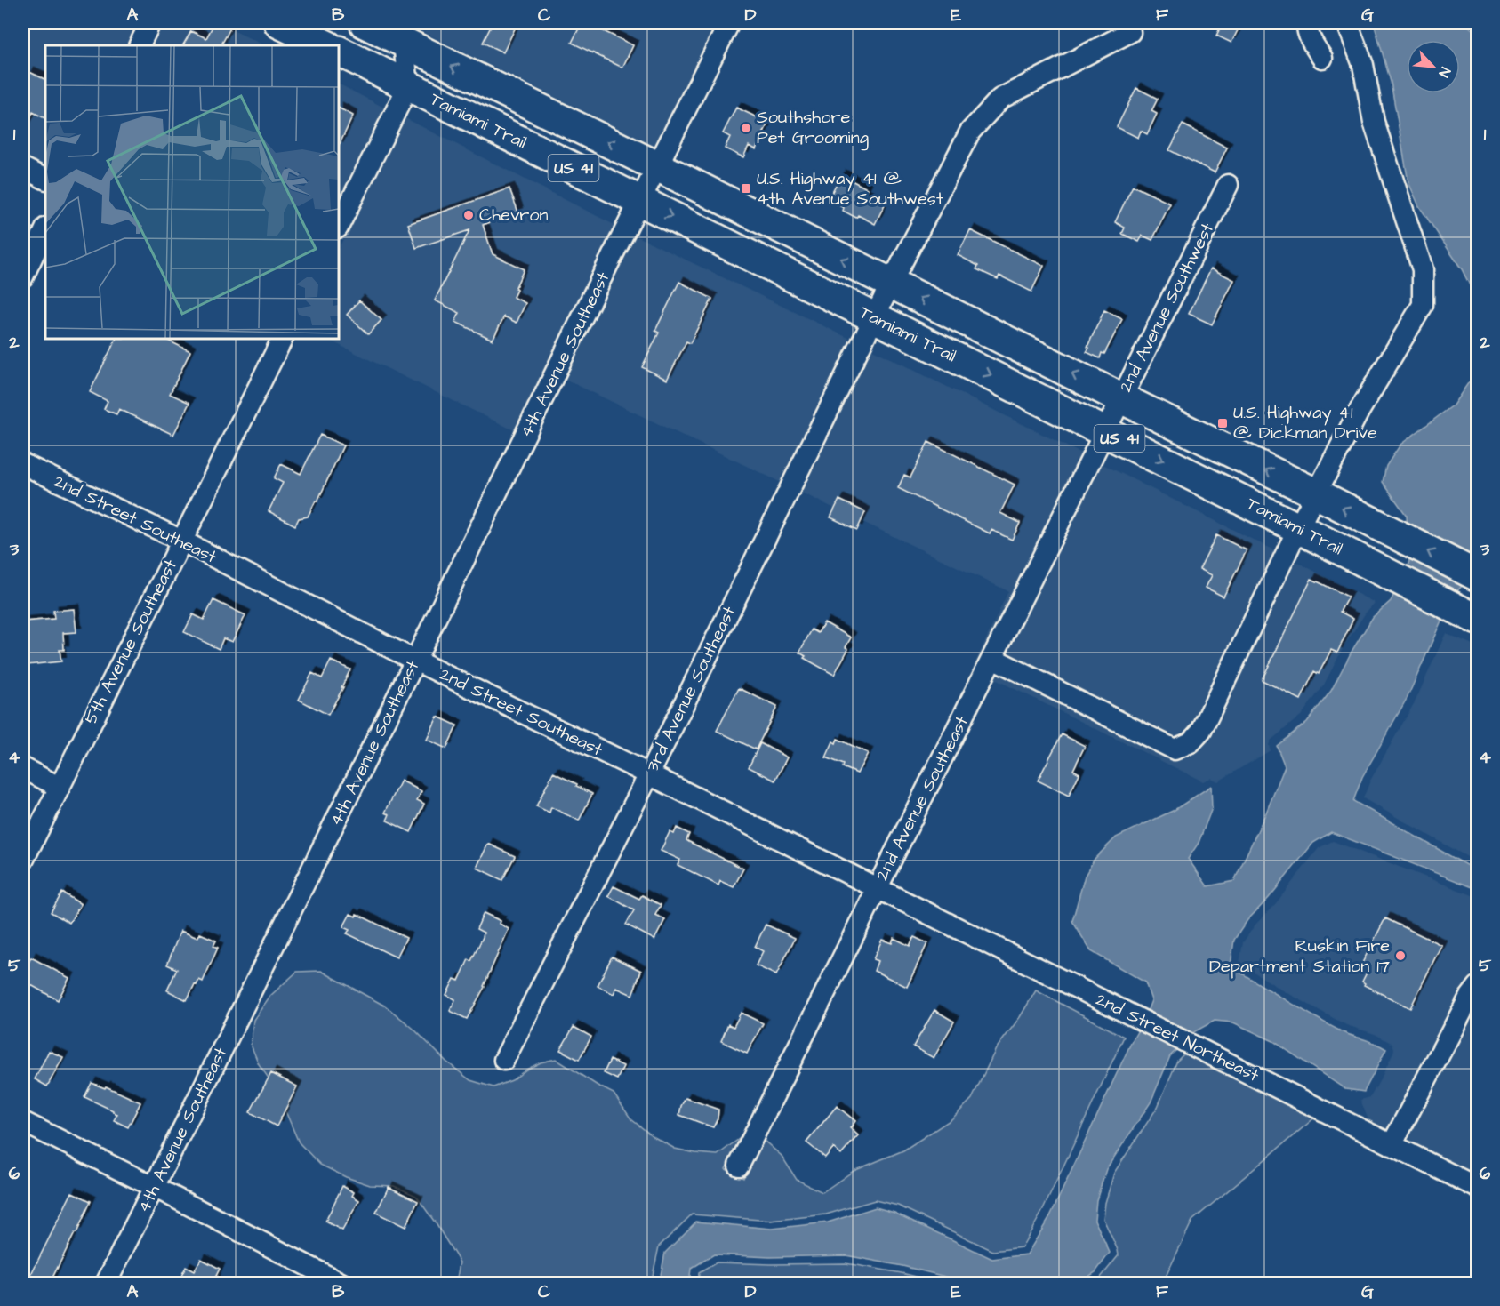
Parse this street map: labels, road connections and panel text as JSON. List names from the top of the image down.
{
  "streets": {
    "main road": ["Tamiami Trail", "US 41"],
    "street": [
      "2nd Avenue Southwest",
      "4th Avenue Southeast",
      "2nd Street Southeast",
      "5th Avenue Southeast",
      "3rd Avenue Southeast",
      "2nd Avenue Southeast",
      "2nd Street Northeast"
    ]
  },
  "crossings": [
    ["Tamiami Trail", "2nd Avenue Southwest"],
    ["Tamiami Trail", "4th Avenue Southeast"],
    ["Tamiami Trail", "3rd Avenue Southeast"],
    ["Tamiami Trail", "2nd Avenue Southeast"],
    ["US 41", "2nd Avenue Southwest"],
    ["US 41", "4th Avenue Southeast"],
    ["US 41", "3rd Avenue Southeast"],
    ["2nd Avenue Southwest", "2nd Avenue Southeast"],
    ["4th Avenue Southeast", "2nd Street Southeast"],
    ["2nd Street Southeast", "5th Avenue Southeast"],
    ["2nd Street Southeast", "3rd Avenue Southeast"],
    ["2nd Street Southeast", "2nd Avenue Southeast"],
    ["2nd Street Southeast", "2nd Street Northeast"],
    ["2nd Avenue Southeast", "2nd Street Northeast"]
  ],
  "places": {
    "other": ["Southshore Pet Grooming", "Chevron", "Ruskin Fire Department Station 17"],
    "transit": ["U.S. Highway 41 @ 4th Avenue Southwest", "U.S. Highway 41 @ Dickman Drive"]
  },
  "north": "bottom right",
  "grid": {
    "columns": [
      "A",
      "B",
      "C",
      "D",
      "E",
      "F",
      "G"
    ],
    "rows": [
      "1",
      "2",
      "3",
      "4",
      "5",
      "6"
    ]
  }
}
